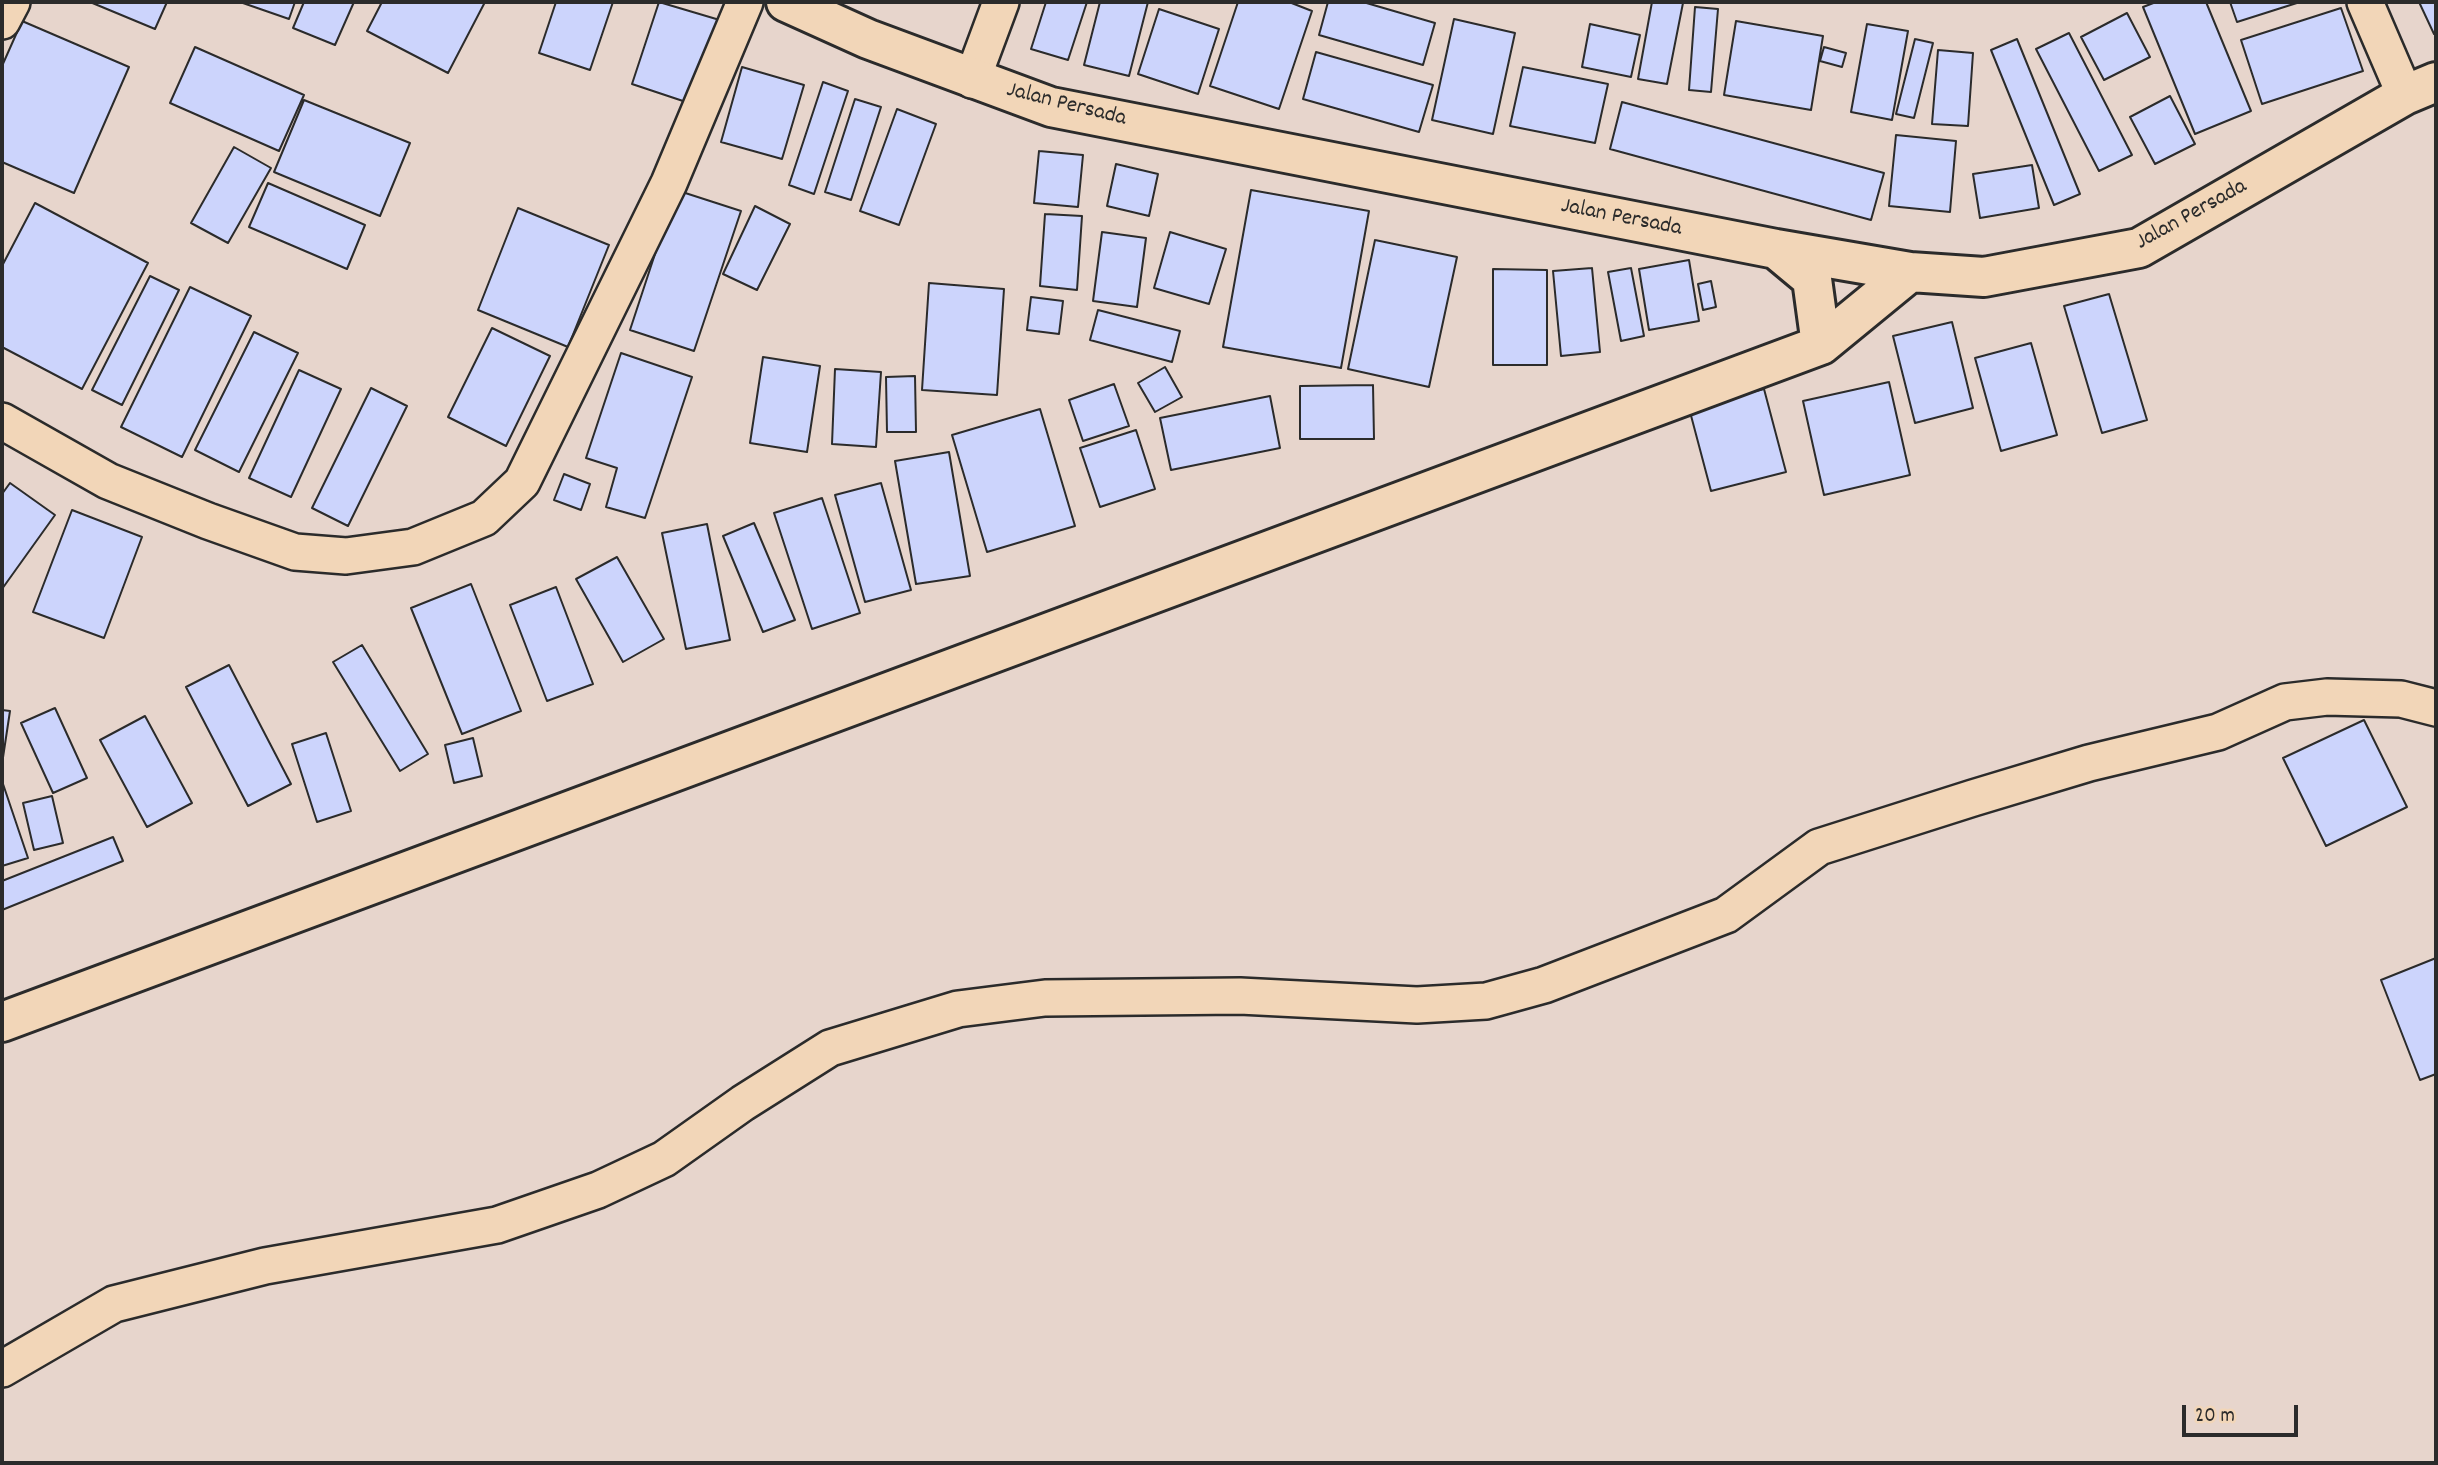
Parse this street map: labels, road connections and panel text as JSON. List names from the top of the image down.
{
  "streets": {
    "street": ["Jalan Persada"]
  },
  "scale_bar": "20 m"
}
